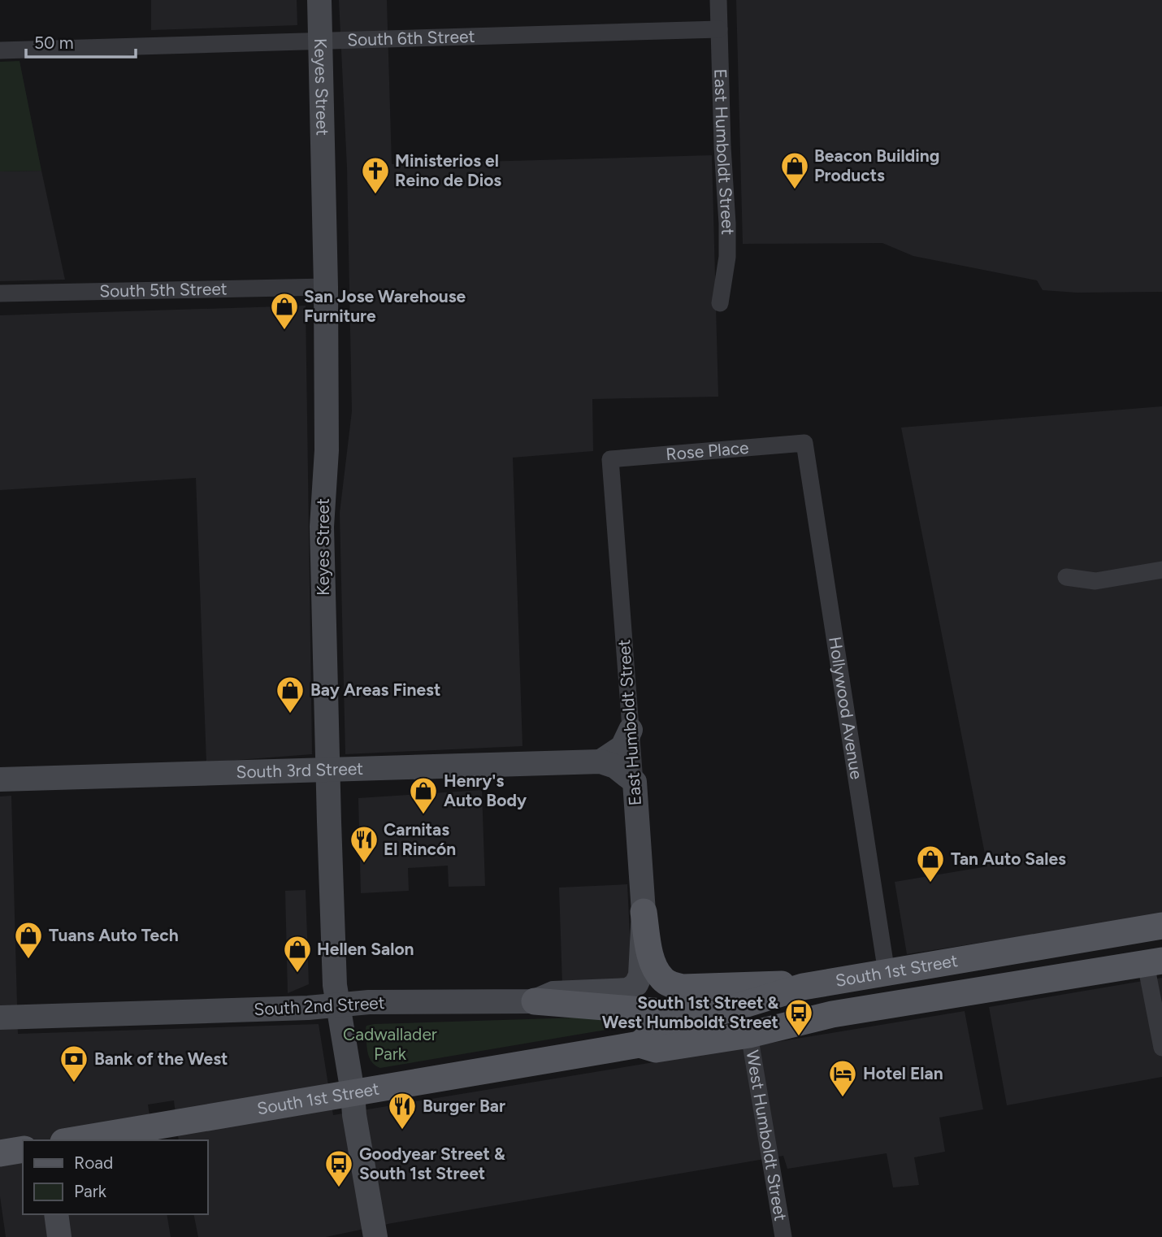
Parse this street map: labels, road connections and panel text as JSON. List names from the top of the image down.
{
  "streets": {
    "main road": ["South 1st Street"],
    "street": [
      "South 6th Street",
      "Keyes Street",
      "East Humboldt Street",
      "South 5th Street",
      "Rose Place",
      "Hollywood Avenue",
      "South 3rd Street",
      "South 2nd Street",
      "West Humboldt Street"
    ]
  },
  "crossings": [
    ["South 6th Street", "Keyes Street"],
    ["South 6th Street", "East Humboldt Street"],
    ["Keyes Street", "South 5th Street"],
    ["Keyes Street", "South 3rd Street"],
    ["Keyes Street", "South 1st Street"],
    ["Keyes Street", "South 2nd Street"],
    ["East Humboldt Street", "Rose Place"],
    ["East Humboldt Street", "South 2nd Street"],
    ["Rose Place", "Hollywood Avenue"],
    ["Hollywood Avenue", "South 1st Street"],
    ["South 1st Street", "West Humboldt Street"]
  ],
  "parks": ["Cadwallader Park"],
  "places": {
    "shop": [
      "Beacon Building Products",
      "San Jose Warehouse Furniture",
      "Bay Areas Finest",
      "Henry's Auto Body",
      "Tan Auto Sales",
      "Tuans Auto Tech",
      "Hellen Salon"
    ],
    "church": ["Ministerios el Reino de Dios"],
    "restaurant": ["Carnitas El Rincón", "Burger Bar"],
    "bus stop": ["South 1st Street & West Humboldt Street", "Goodyear Street & South 1st Street"],
    "bank": ["Bank of the West"],
    "hotel": ["Hotel Elan"]
  },
  "legend": ["Road", "Park"],
  "scale_bar": "50 m"
}
